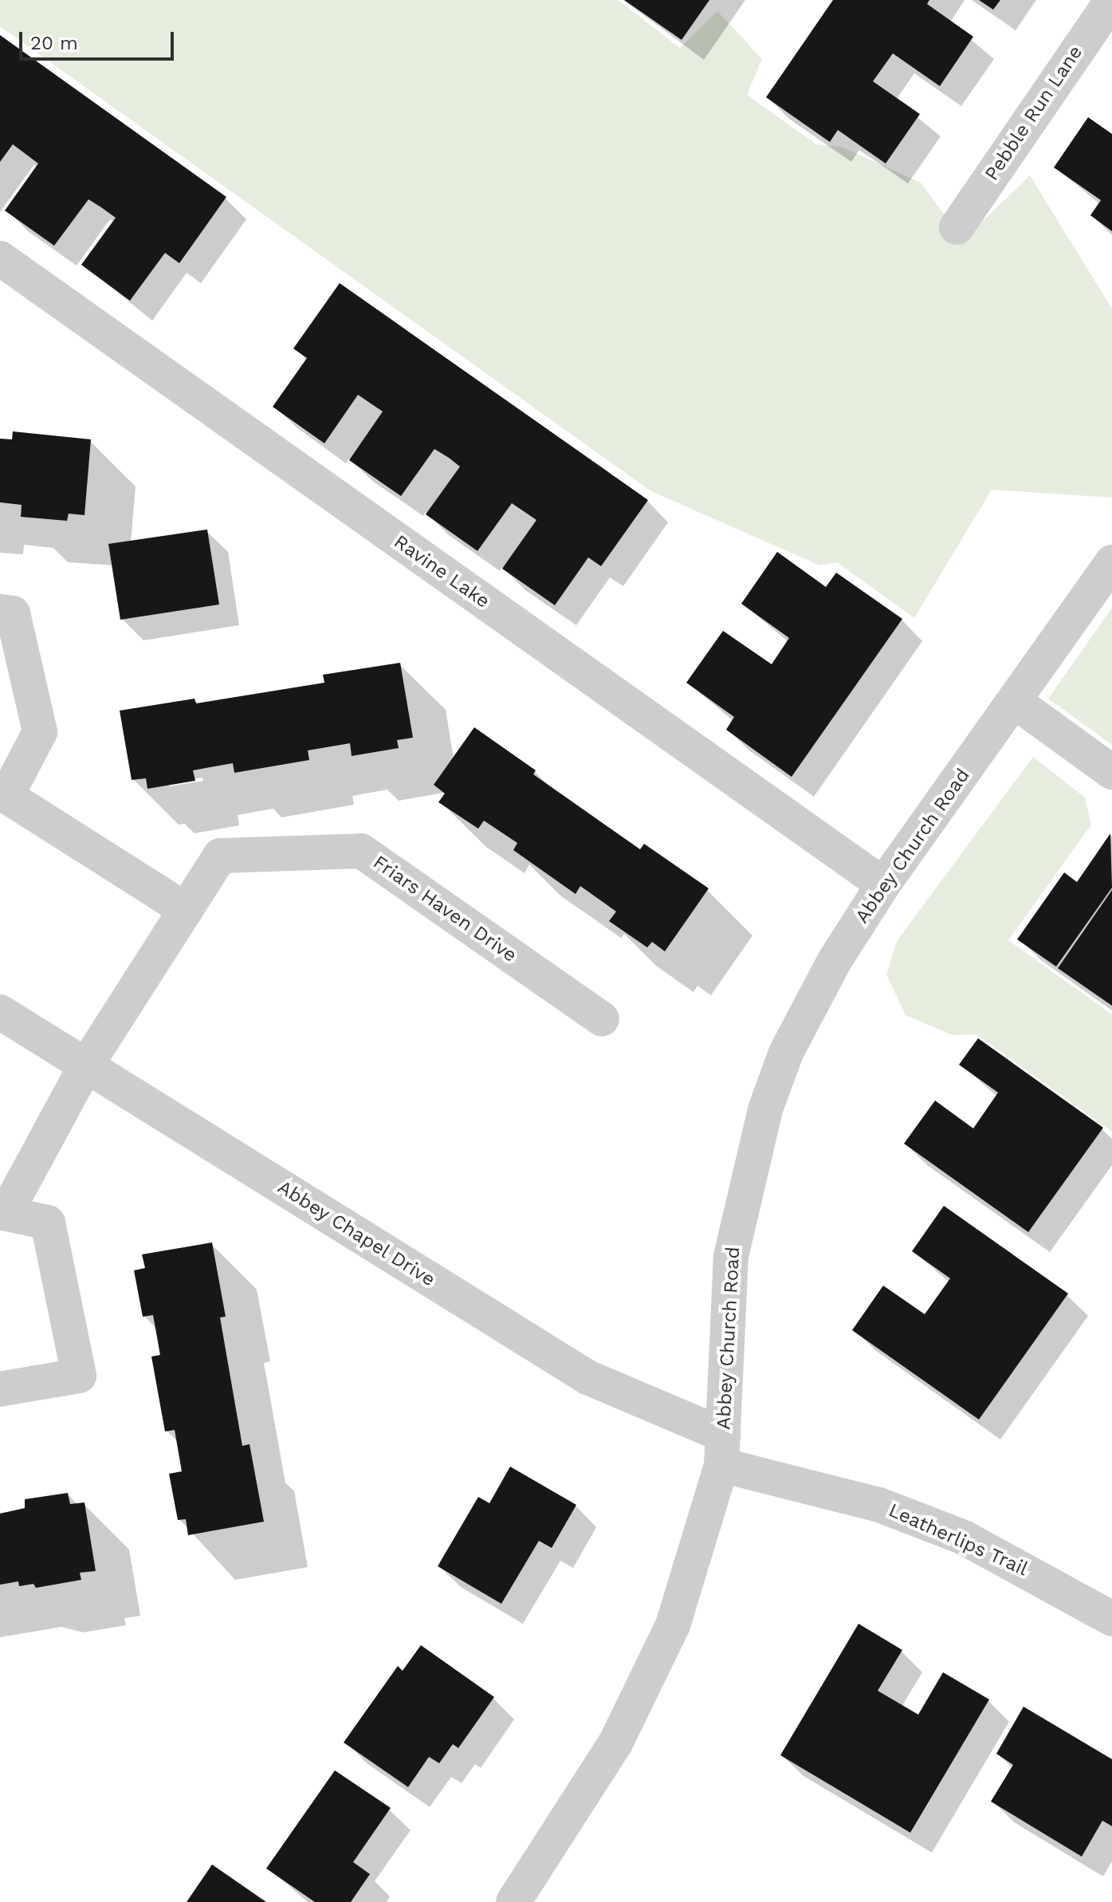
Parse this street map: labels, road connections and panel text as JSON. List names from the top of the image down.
{
  "streets": {
    "street": [
      "Pebble Run Lane",
      "Ravine Lake",
      "Abbey Church Road",
      "Friars Haven Drive",
      "Abbey Chapel Drive",
      "Leatherlips Trail"
    ]
  },
  "crossings": [
    ["Ravine Lake", "Abbey Church Road"],
    ["Abbey Church Road", "Abbey Chapel Drive"],
    ["Abbey Church Road", "Leatherlips Trail"],
    ["Friars Haven Drive", "Abbey Chapel Drive"],
    ["Abbey Chapel Drive", "Leatherlips Trail"]
  ],
  "scale_bar": "20 m"
}
